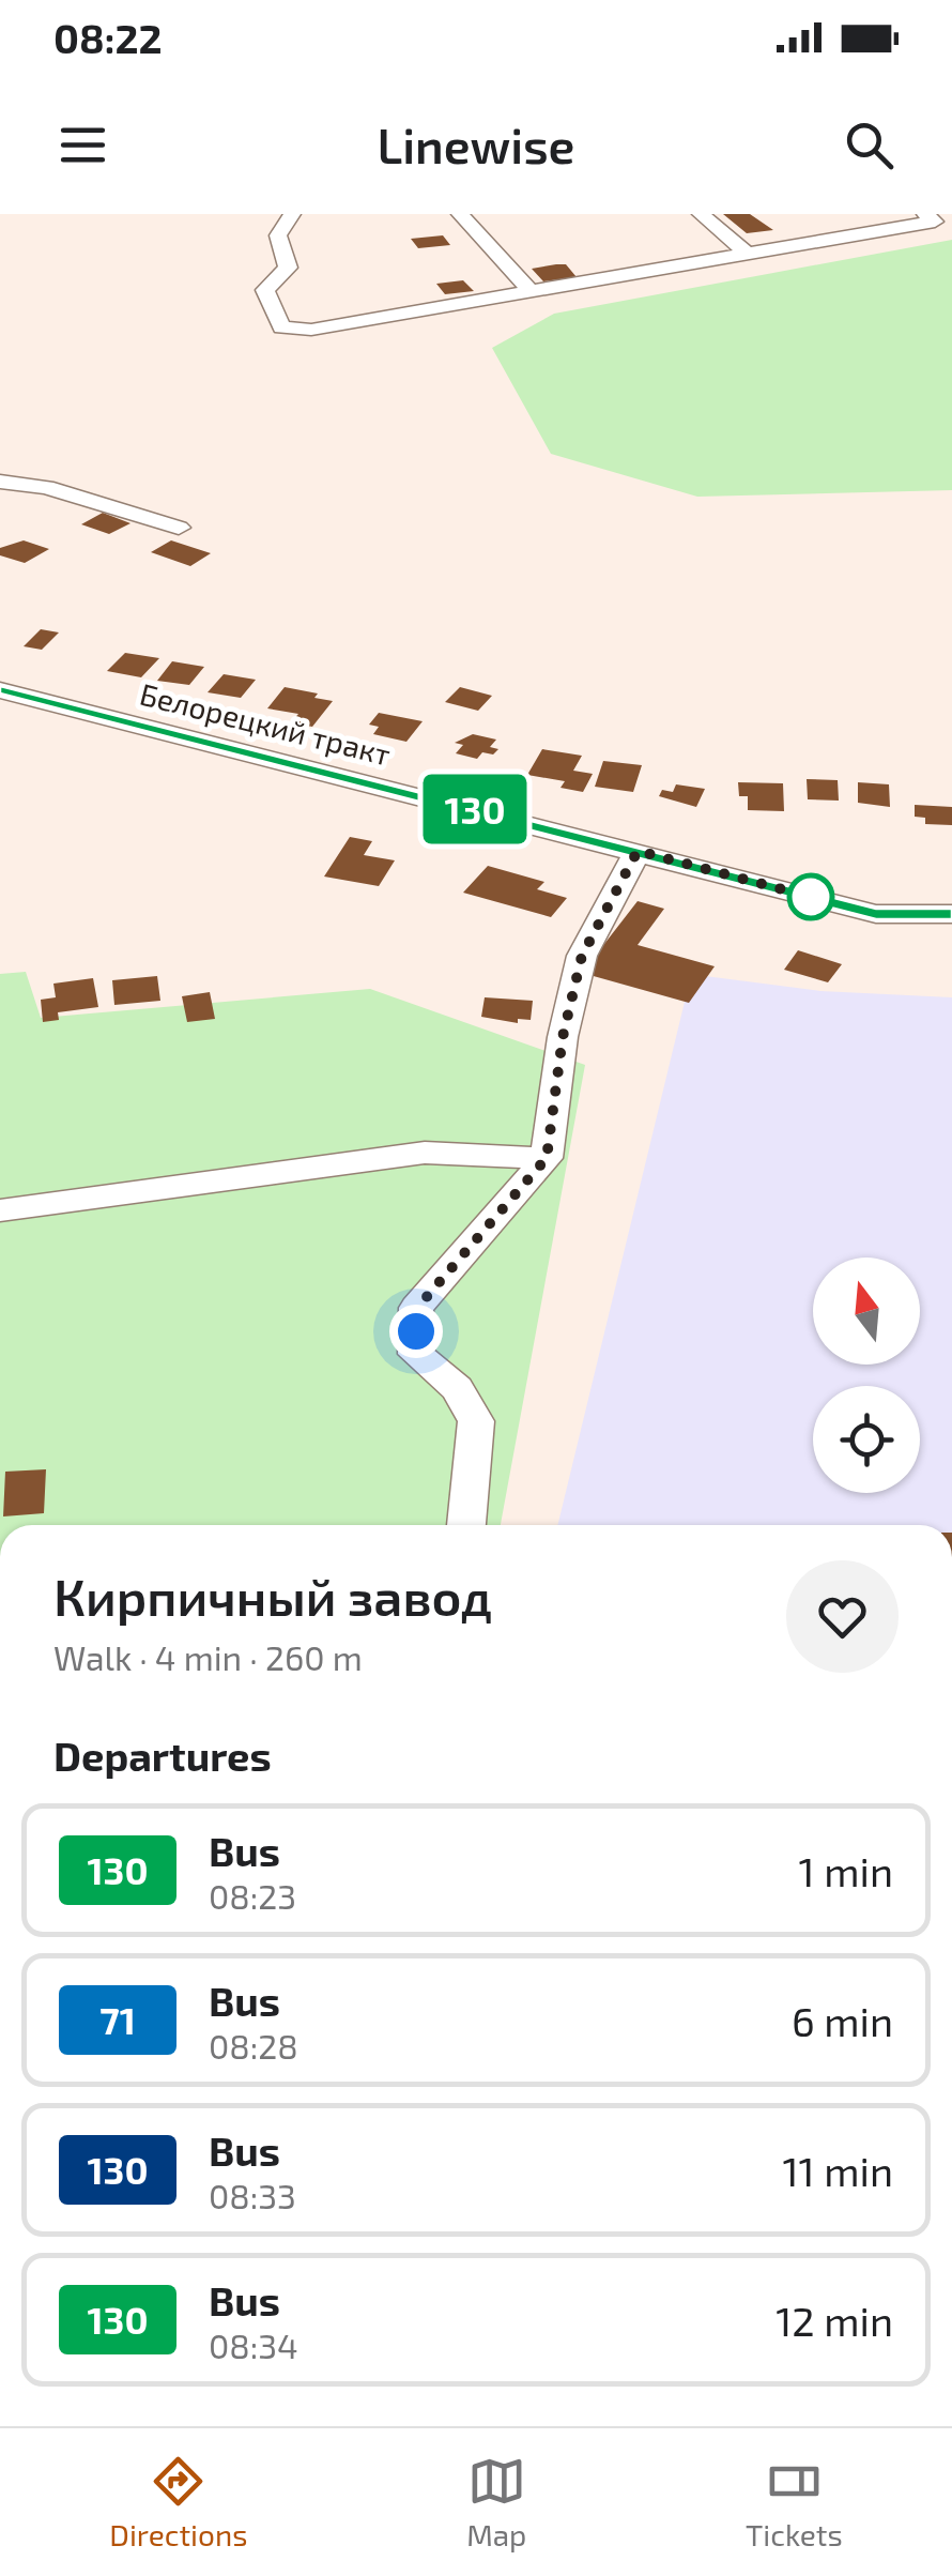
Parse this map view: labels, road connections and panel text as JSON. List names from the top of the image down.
{
  "streets": {
    "street": ["Белорецкий тракт"]
  },
  "lines": ["bus line 130"],
  "north": "top",
  "page": {
    "status": "08:22",
    "header": "Linewise",
    "on_map": "130",
    "heading": [
      ["Кирпичный завод", "Walk · 4 min · 260 m"],
      "Departures"
    ],
    "list": [
      {
        "mark": "130",
        "name": "Bus",
        "note": "08:23",
        "value": "1 min"
      },
      {
        "mark": "71",
        "name": "Bus",
        "note": "08:28",
        "value": "6 min"
      },
      {
        "mark": "130",
        "name": "Bus",
        "note": "08:33",
        "value": "11 min"
      },
      {
        "mark": "130",
        "name": "Bus",
        "note": "08:34",
        "value": "12 min"
      }
    ],
    "tabs": ["Directions", "Map", "Tickets"]
  }
}
